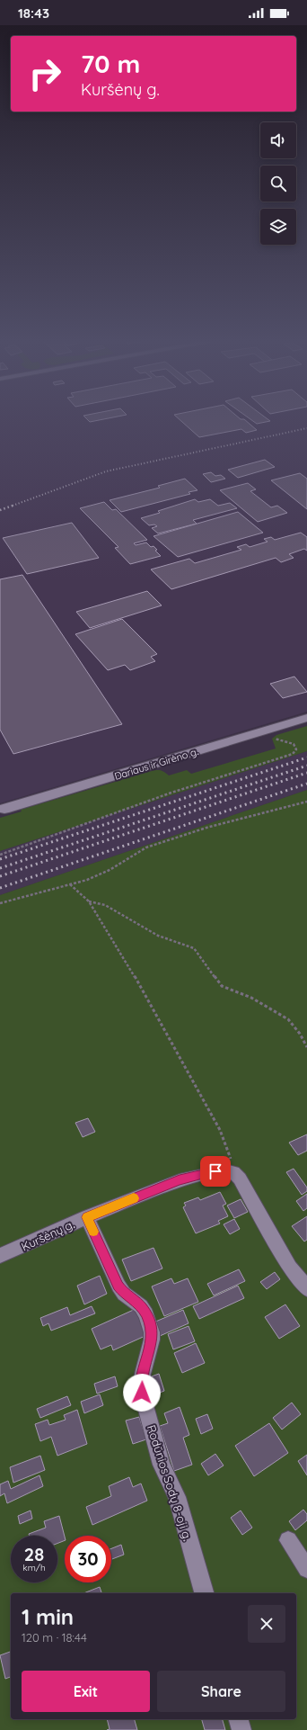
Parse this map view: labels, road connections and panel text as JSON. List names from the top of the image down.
{
  "streets": {
    "street": ["Dariaus ir Girėno g.", "Kuršėnų g.", "Rodūnios Sodų 8-oji g."]
  },
  "crossings": [
    ["Kuršėnų g.", "Rodūnios Sodų 8-oji g."]
  ],
  "page": {
    "status": "18:43",
    "turn": ["70 m", "Kuršėnų g."],
    "speed": "28 km/h",
    "limit": "30",
    "heading": ["1 min", "120 m · 18:44"],
    "buttons": ["Exit", "Share"]
  }
}
